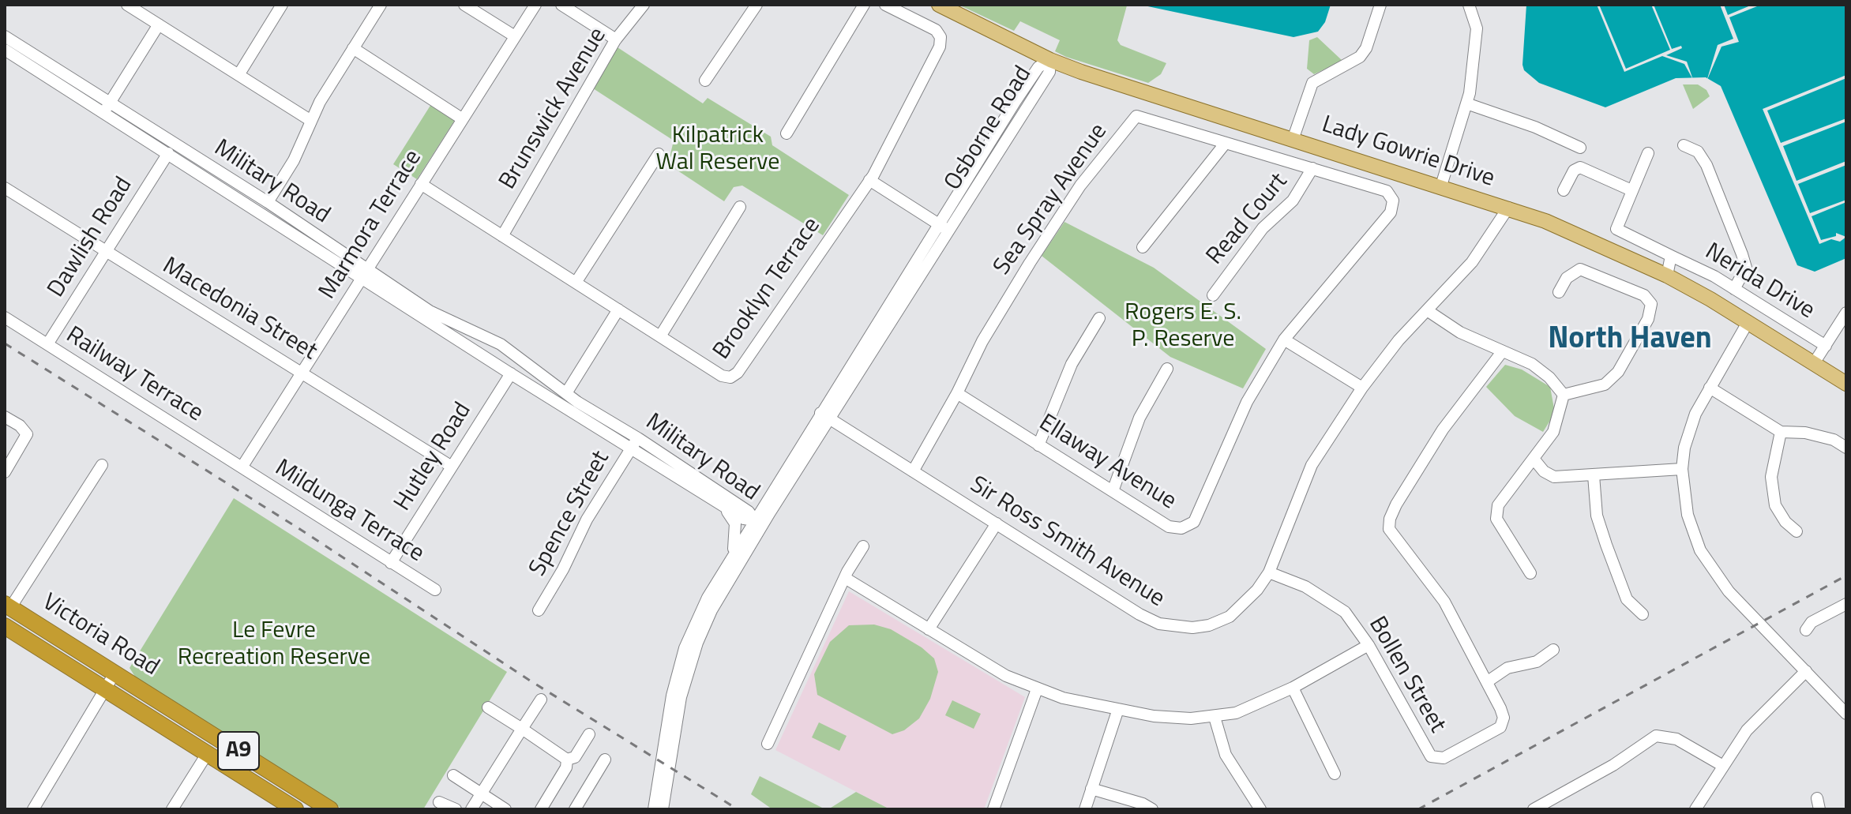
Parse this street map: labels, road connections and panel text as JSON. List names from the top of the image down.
{
  "streets": {
    "highway": ["Victoria Road", "A9"],
    "main road": ["Lady Gowrie Drive"],
    "street": [
      "Brunswick Avenue",
      "Osborne Road",
      "Military Road",
      "Sea Spray Avenue",
      "Read Court",
      "Marmora Terrace",
      "Dawlish Road",
      "Nerida Drive",
      "Brooklyn Terrace",
      "Macedonia Street",
      "Railway Terrace",
      "Hutley Road",
      "Ellaway Avenue",
      "Mildunga Terrace",
      "Spence Street",
      "Sir Ross Smith Avenue",
      "Bollen Street"
    ]
  },
  "crossings": [
    ["Brunswick Avenue", "Brooklyn Terrace"],
    ["Osborne Road", "Lady Gowrie Drive"],
    ["Osborne Road", "Sir Ross Smith Avenue"],
    ["Lady Gowrie Drive", "Nerida Drive"],
    ["Lady Gowrie Drive", "Sir Ross Smith Avenue"],
    ["Military Road", "Marmora Terrace"],
    ["Military Road", "Dawlish Road"],
    ["Military Road", "Hutley Road"],
    ["Military Road", "Spence Street"],
    ["Sea Spray Avenue", "Read Court"],
    ["Sea Spray Avenue", "Ellaway Avenue"],
    ["Sea Spray Avenue", "Sir Ross Smith Avenue"],
    ["Marmora Terrace", "Brooklyn Terrace"],
    ["Marmora Terrace", "Macedonia Street"],
    ["Marmora Terrace", "Railway Terrace"],
    ["Marmora Terrace", "Mildunga Terrace"],
    ["Dawlish Road", "Macedonia Street"],
    ["Dawlish Road", "Railway Terrace"],
    ["Macedonia Street", "Hutley Road"],
    ["Railway Terrace", "Mildunga Terrace"],
    ["Hutley Road", "Mildunga Terrace"],
    ["Sir Ross Smith Avenue", "Bollen Street"]
  ],
  "districts": ["North Haven"],
  "parks": ["Kilpatrick Wal Reserve", "Rogers E. S. P. Reserve", "Le Fevre Recreation Reserve"]
}
